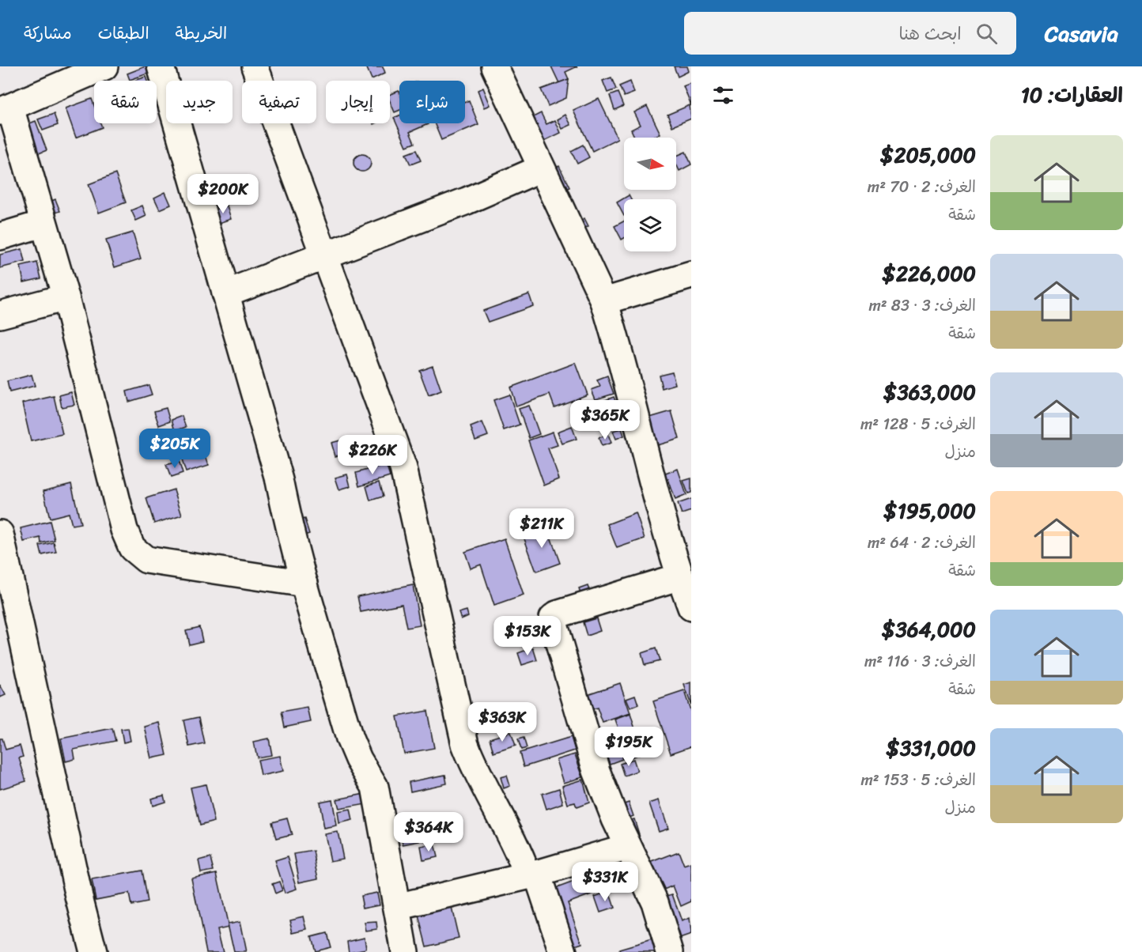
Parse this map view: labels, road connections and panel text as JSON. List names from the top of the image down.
{
  "north": "right",
  "page": {
    "header": "Casavia",
    "search": "ابحث هنا",
    "nav": ["الخريطة", "الطبقات", "مشاركة"],
    "heading": "العقارات: 10",
    "chip": [
      "شراء",
      "إيجار",
      "تصفية",
      "جديد",
      "شقة"
    ],
    "list": [
      {
        "name": "$205,000",
        "note": "الغرف: 2 · 70 m² · شقة"
      },
      {
        "name": "$226,000",
        "note": "الغرف: 3 · 83 m² · شقة"
      },
      {
        "name": "$363,000",
        "note": "الغرف: 5 · 128 m² · منزل"
      },
      {
        "name": "$195,000",
        "note": "الغرف: 2 · 64 m² · شقة"
      },
      {
        "name": "$364,000",
        "note": "الغرف: 3 · 116 m² · شقة"
      },
      {
        "name": "$331,000",
        "note": "الغرف: 5 · 153 m² · منزل"
      }
    ],
    "price": [
      "$200K",
      "$365K",
      "$205K",
      "$226K",
      "$211K",
      "$153K",
      "$363K",
      "$195K",
      "$364K",
      "$331K"
    ]
  }
}
